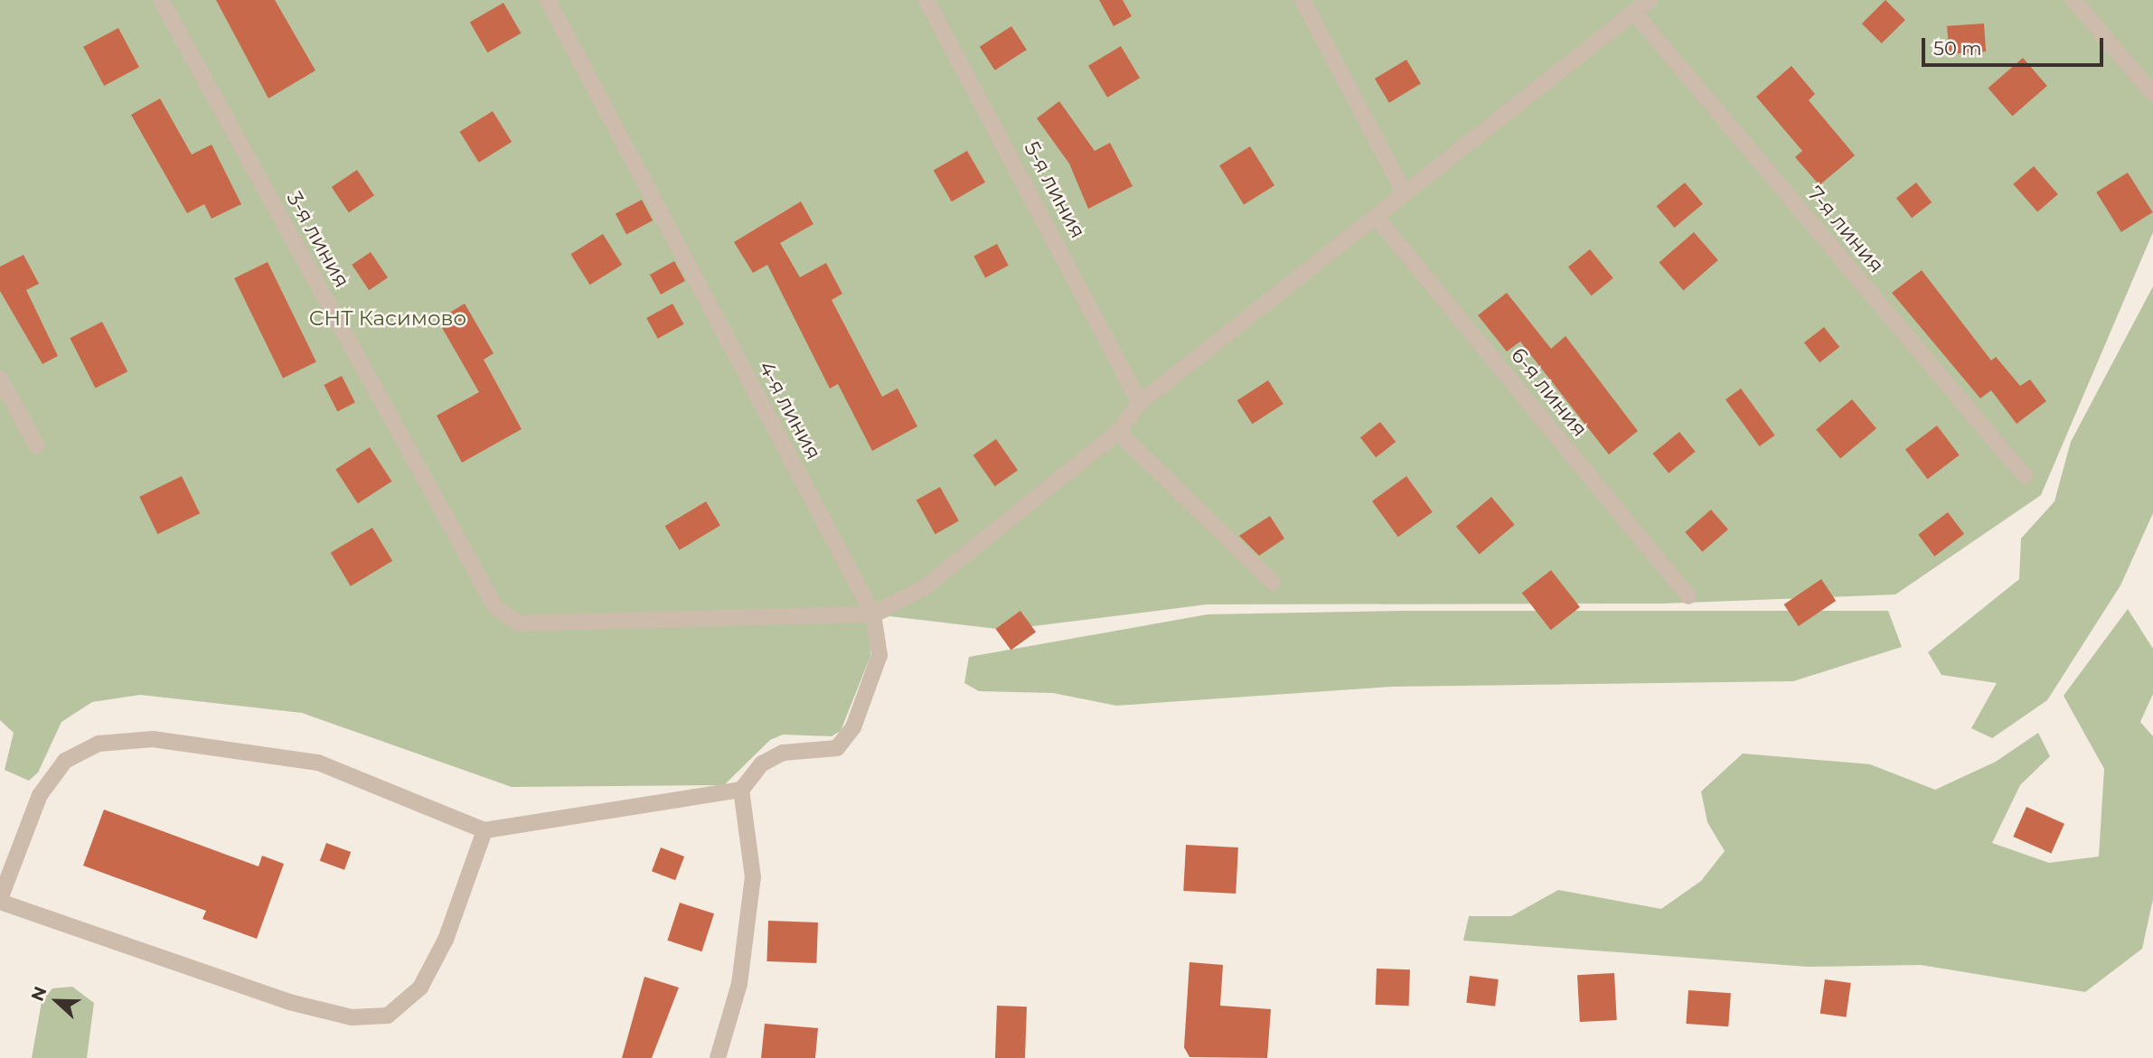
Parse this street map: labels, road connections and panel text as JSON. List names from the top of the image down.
{
  "streets": {
    "street": [
      "5-я линия",
      "7-я линия",
      "3-я линия",
      "6-я линия",
      "4-я линия"
    ]
  },
  "crossings": [
    ["3-я линия", "4-я линия"]
  ],
  "parks": ["СНТ Касимово"],
  "scale_bar": "50 m",
  "north": "left"
}
